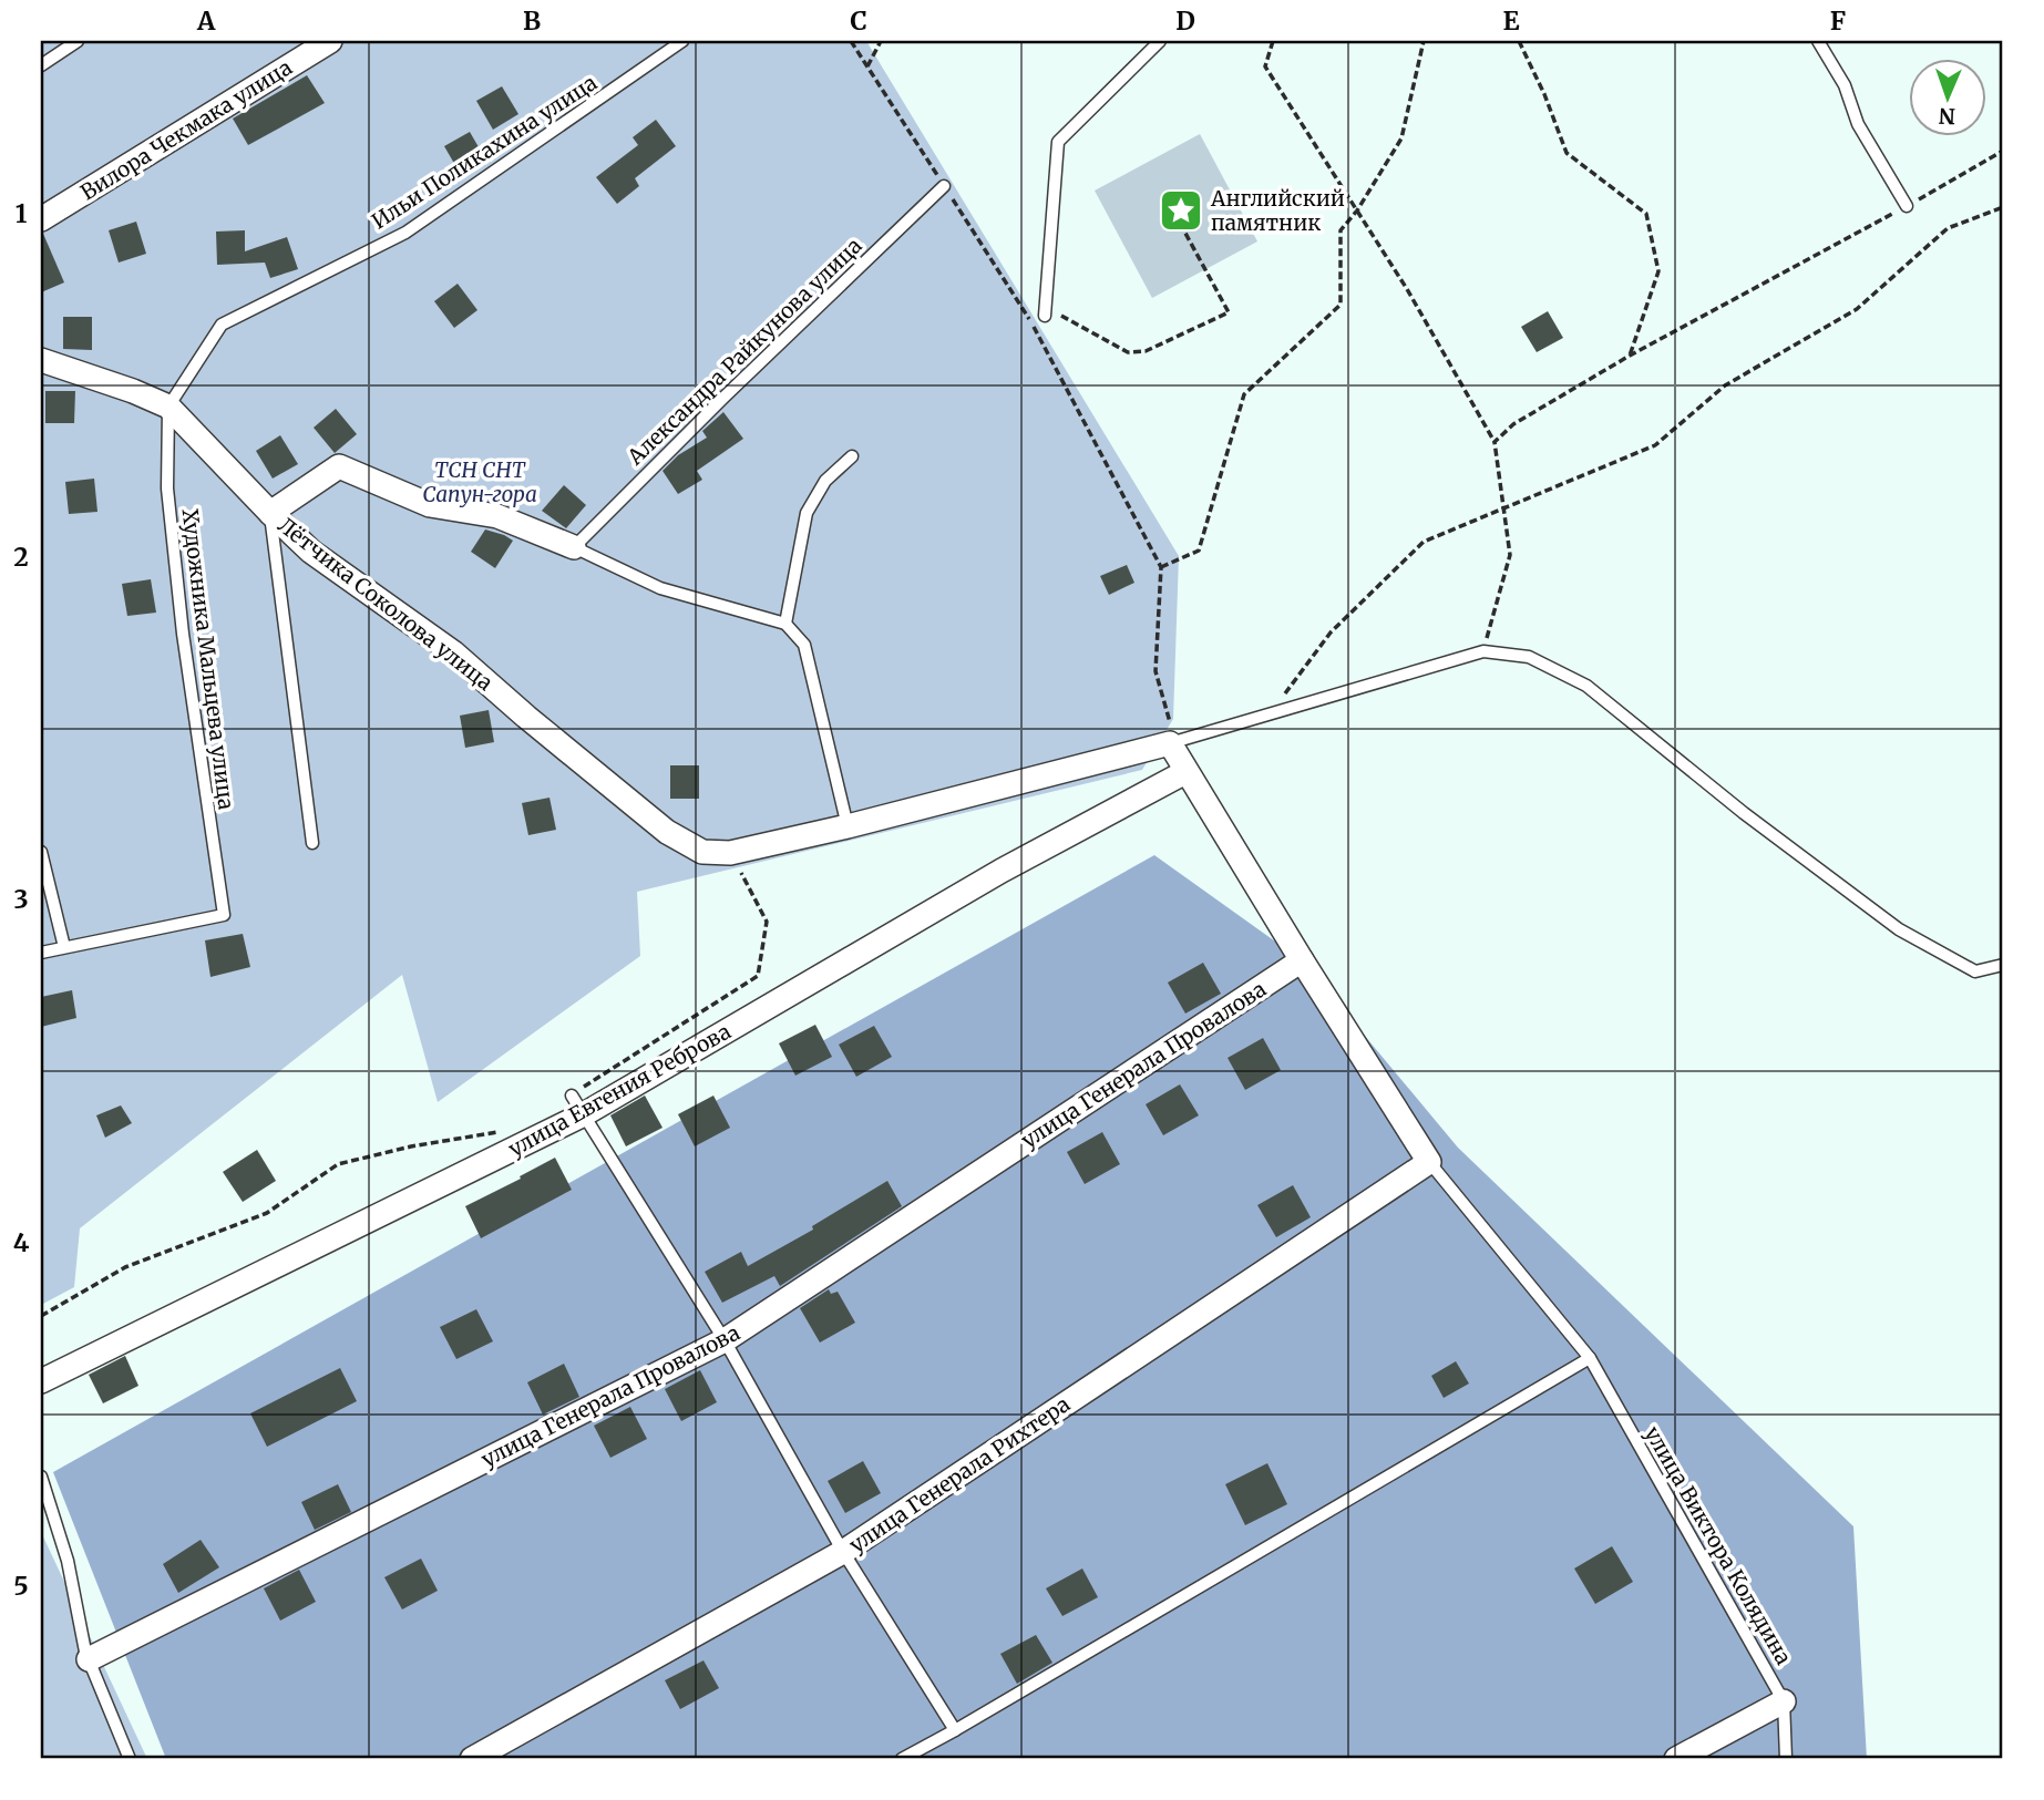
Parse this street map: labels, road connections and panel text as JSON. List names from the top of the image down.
{
  "streets": {
    "street": [
      "Вилора Чекмака улица",
      "Лётчика Соколова улица",
      "улица Генерала Провалова",
      "улица Евгения Реброва",
      "улица Генерала Рихтера"
    ],
    "lane": [
      "Ильи Поликахина улица",
      "Александра Райкунова улица",
      "Художника Мальцева улица",
      "улица Виктора Колядина"
    ]
  },
  "crossings": [
    ["Ильи Поликахина улица", "Лётчика Соколова улица"],
    ["Ильи Поликахина улица", "Художника Мальцева улица"],
    ["Лётчика Соколова улица", "Художника Мальцева улица"],
    ["улица Генерала Рихтера", "улица Виктора Колядина"]
  ],
  "parks": ["ТСН СНТ Сапун-гора"],
  "places": {
    "place": ["Английский памятник"]
  },
  "north": "bottom",
  "grid": {
    "columns": [
      "A",
      "B",
      "C",
      "D",
      "E",
      "F"
    ],
    "rows": [
      "1",
      "2",
      "3",
      "4",
      "5"
    ]
  }
}
